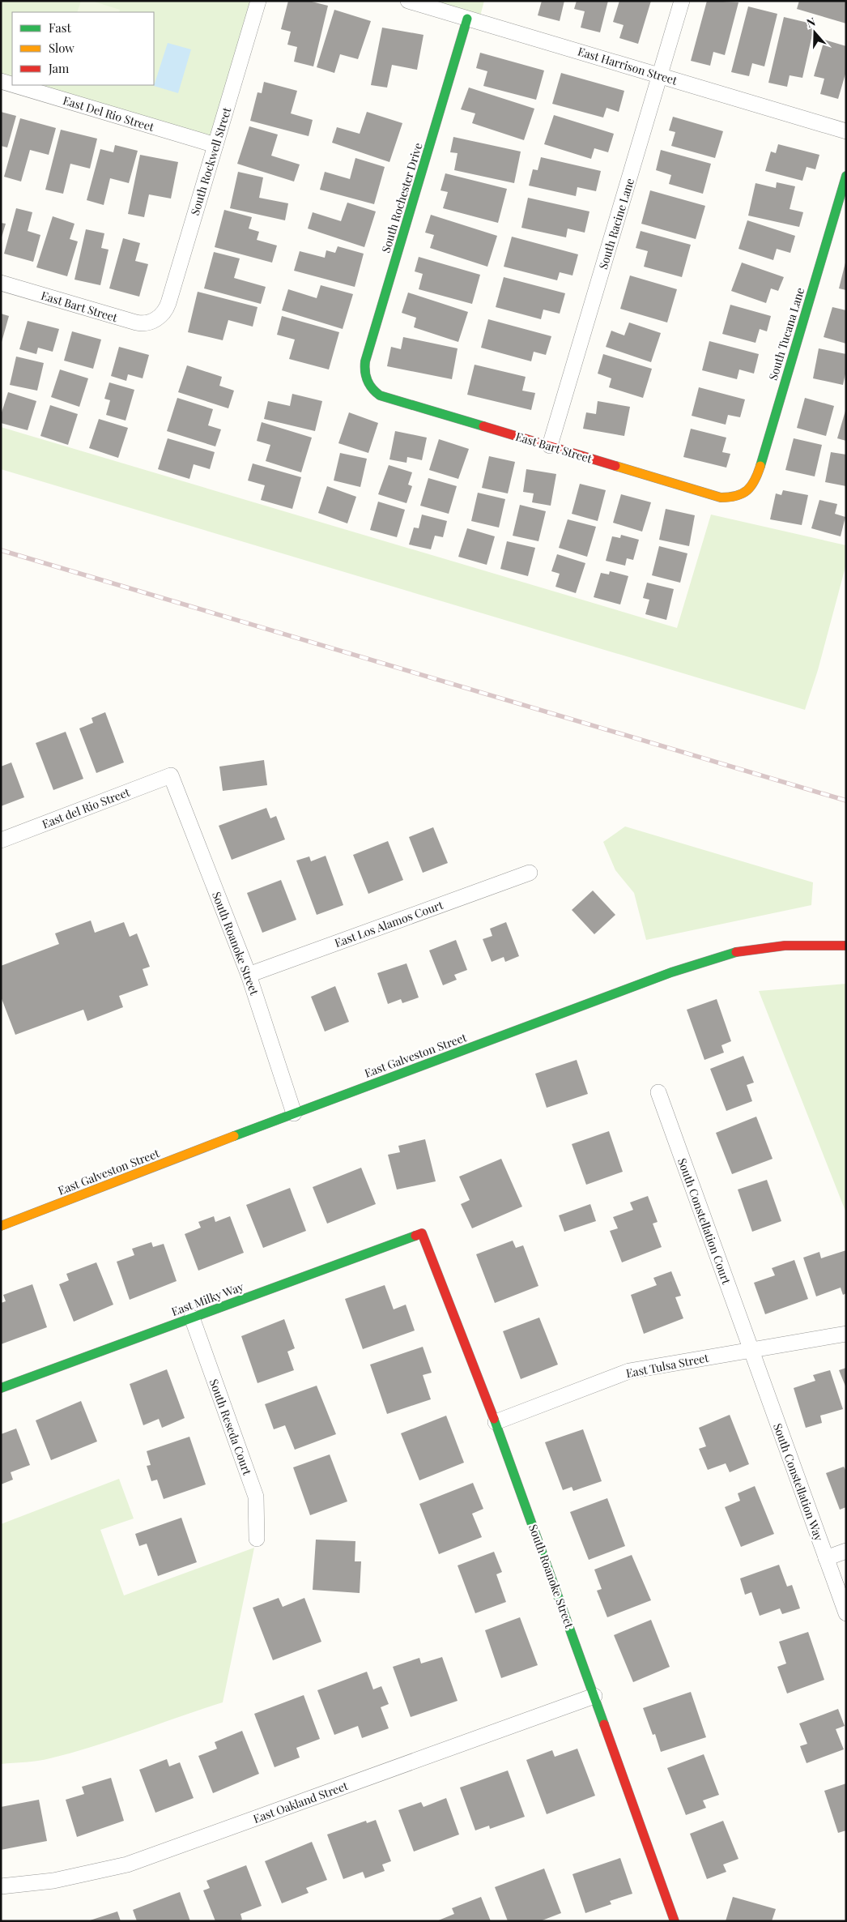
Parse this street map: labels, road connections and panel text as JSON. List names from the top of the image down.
{
  "streets": {
    "street": [
      "East Harrison Street",
      "East Del Rio Street",
      "South Rockwell Street",
      "South Rochester Drive",
      "South Racine Lane",
      "East Bart Street",
      "South Tucana Lane",
      "East del Rio Street",
      "East Los Alamos Court",
      "South Roanoke Street",
      "East Galveston Street",
      "South Constellation Court",
      "East Milky Way",
      "East Tulsa Street",
      "South Reseda Court",
      "South Constellation Way",
      "East Oakland Street"
    ]
  },
  "crossings": [
    ["East Harrison Street", "South Rochester Drive"],
    ["East Harrison Street", "South Racine Lane"],
    ["East Del Rio Street", "South Rockwell Street"],
    ["South Rockwell Street", "East Bart Street"],
    ["South Rochester Drive", "East Bart Street"],
    ["South Racine Lane", "East Bart Street"],
    ["East Bart Street", "South Tucana Lane"],
    ["East del Rio Street", "South Roanoke Street"],
    ["East Los Alamos Court", "South Roanoke Street"],
    ["South Roanoke Street", "East Galveston Street"],
    ["South Roanoke Street", "East Milky Way"],
    ["South Roanoke Street", "East Tulsa Street"],
    ["South Roanoke Street", "East Oakland Street"],
    ["South Constellation Court", "East Tulsa Street"],
    ["South Constellation Court", "South Constellation Way"],
    ["East Milky Way", "South Reseda Court"],
    ["East Tulsa Street", "South Constellation Way"]
  ],
  "legend": ["Fast", "Slow", "Jam"],
  "north": "top"
}
